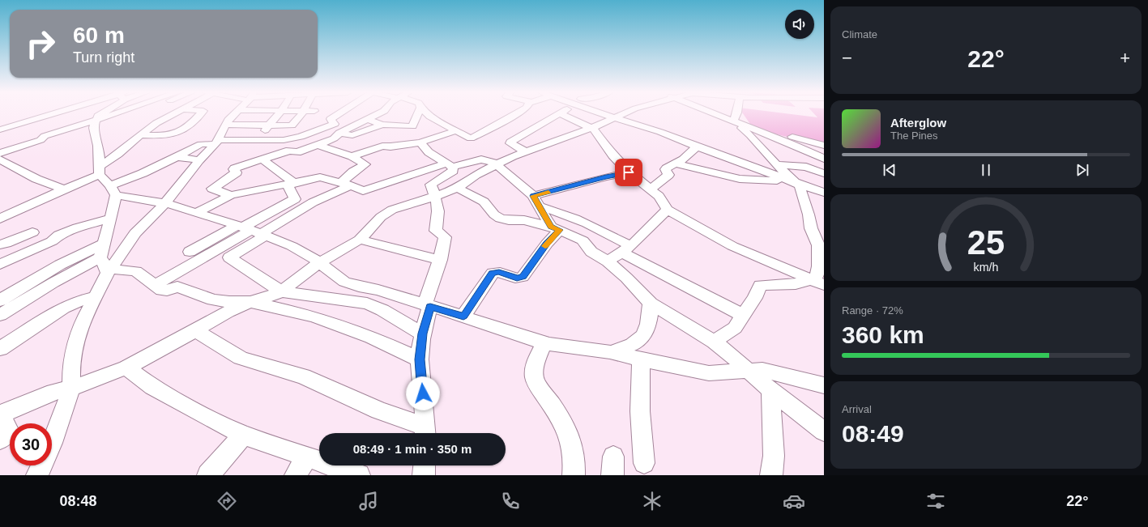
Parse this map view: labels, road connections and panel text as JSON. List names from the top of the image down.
{
  "page": {
    "tile": [
      "Climate",
      ["Range · 72%", "360 km"],
      ["Arrival", "08:49"]
    ],
    "turn": ["60 m", "Turn right"],
    "heat": ["−", "22°", "+"],
    "song": ["Afterglow", "The Pines"],
    "limit": "30",
    "trip": "08:49 · 1 min · 350 m",
    "tabs": ["08:48", "22°"],
    "gauge": ["25", "km/h"]
  }
}
